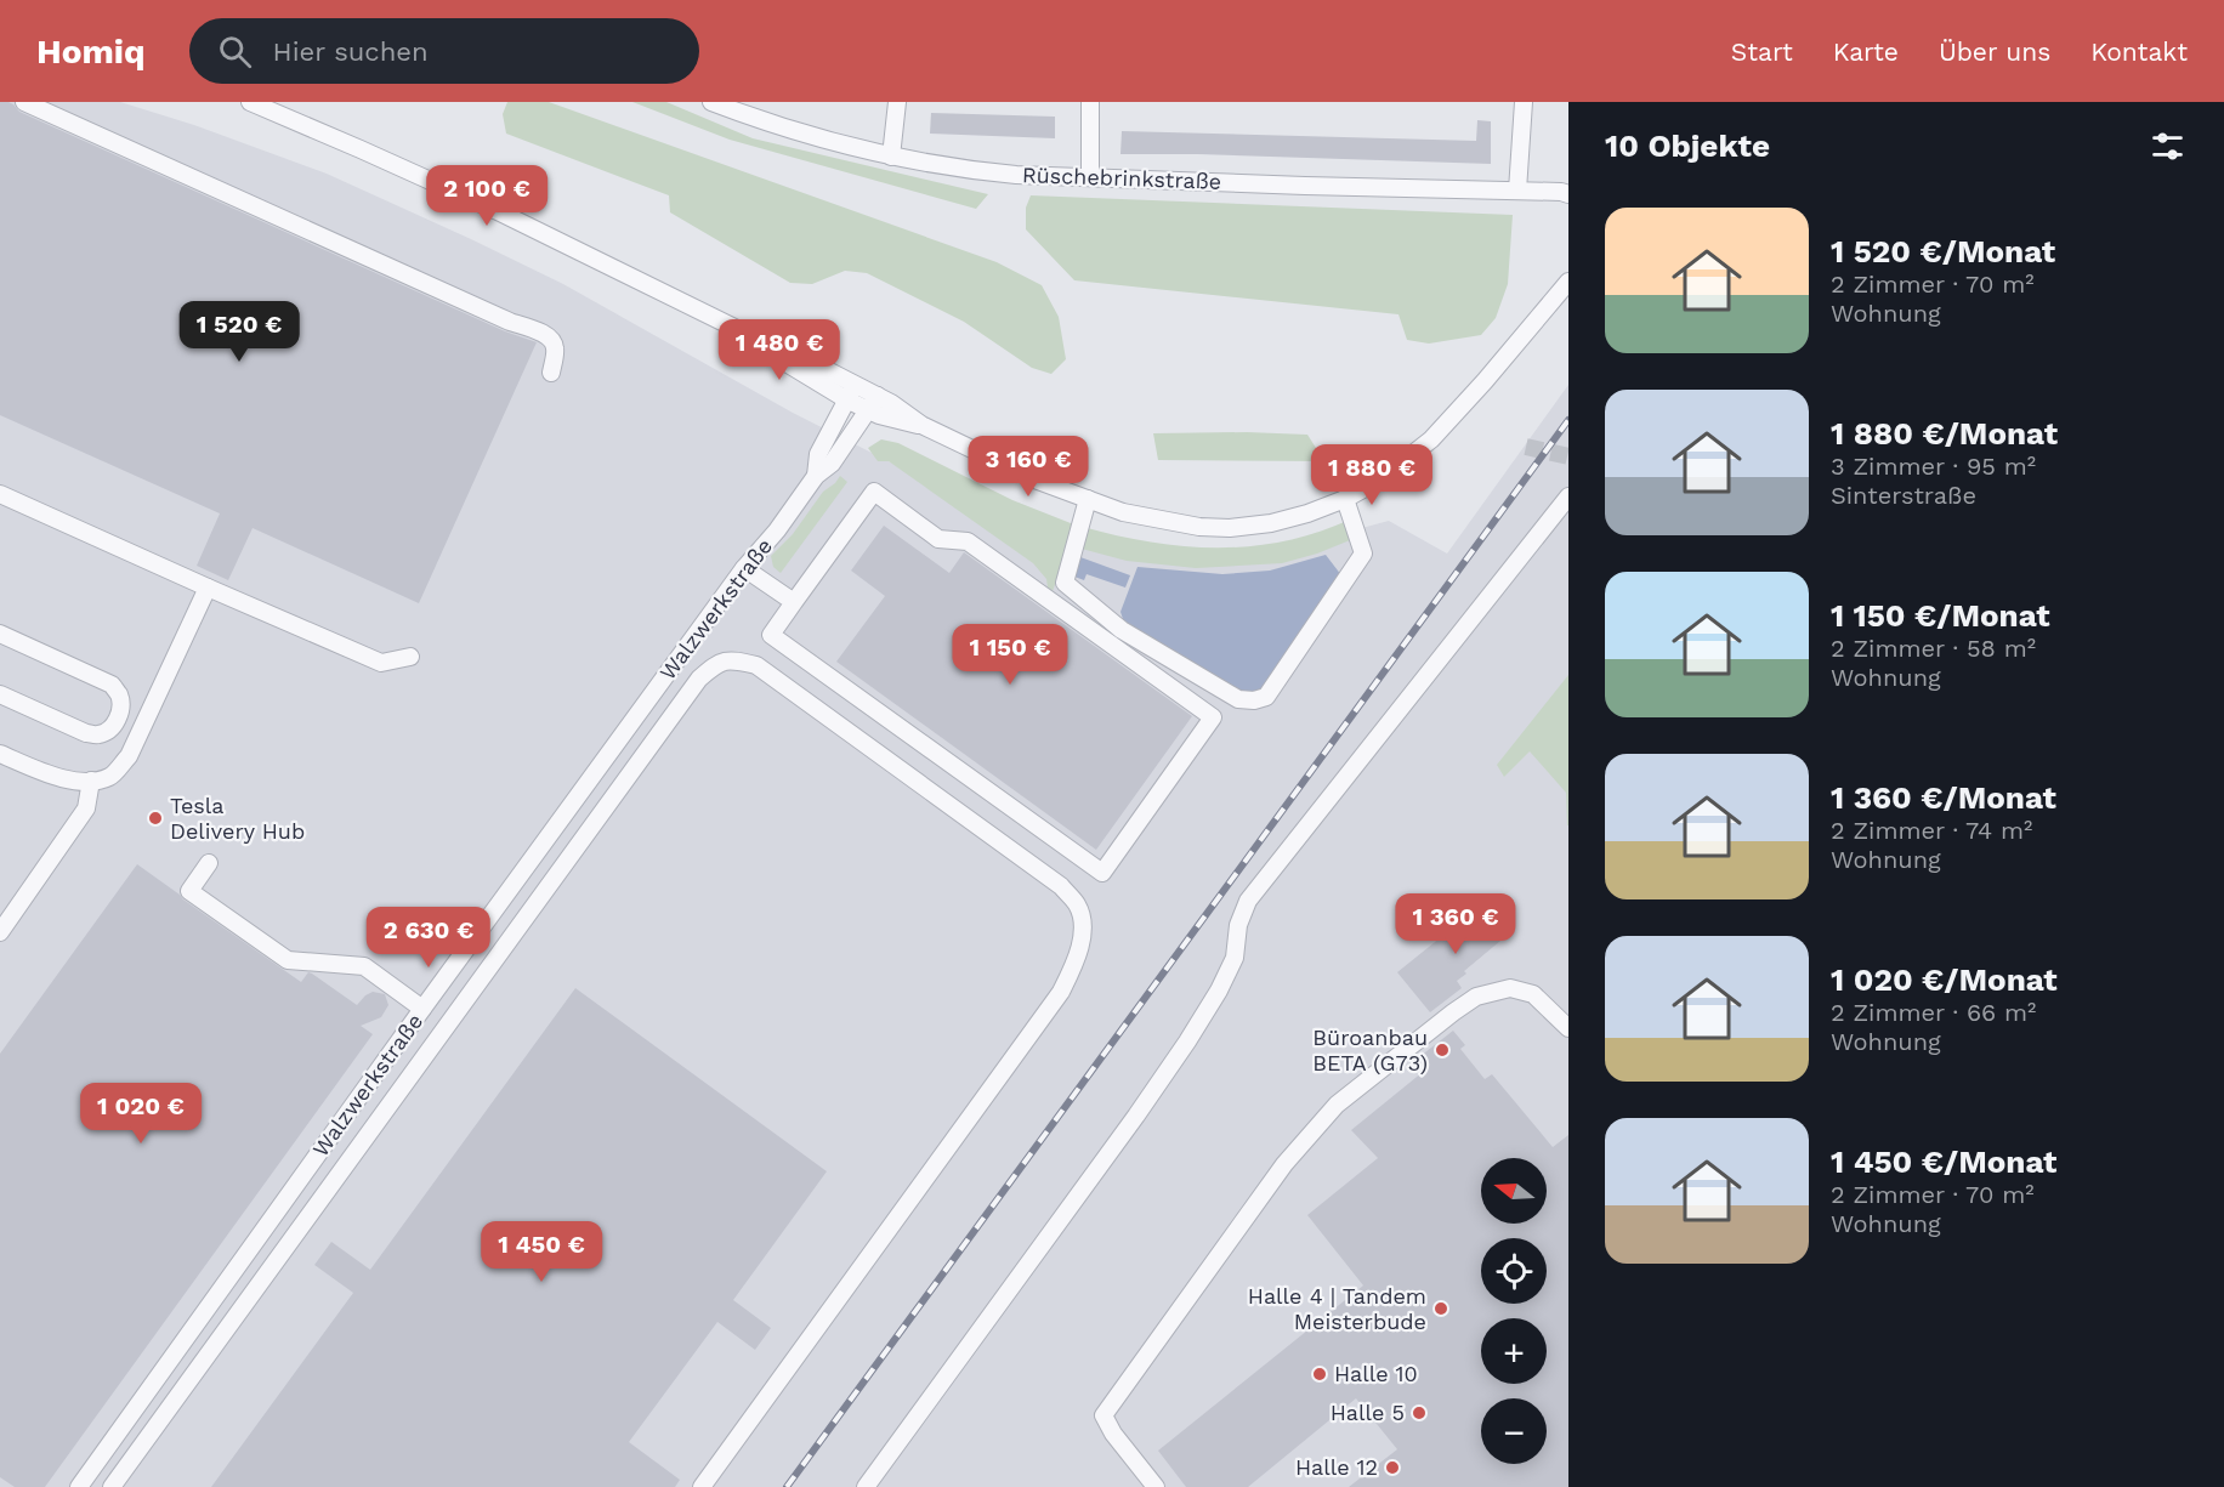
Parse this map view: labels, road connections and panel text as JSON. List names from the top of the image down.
{
  "streets": {
    "street": ["Rüschebrinkstraße", "Walzwerkstraße"]
  },
  "places": [
    "Tesla Delivery Hub",
    "Büroanbau BETA (G73)",
    "Halle 4 | Tandem Meisterbude",
    "Halle 10",
    "Halle 5",
    "Halle 12"
  ],
  "north": "left",
  "page": {
    "header": "Homiq",
    "search": "Hier suchen",
    "nav": [
      "Start",
      "Karte",
      "Über uns",
      "Kontakt"
    ],
    "heading": "10 Objekte",
    "price": [
      "2 100 €",
      "1 520 €",
      "1 480 €",
      "3 160 €",
      "1 880 €",
      "1 150 €",
      "1 360 €",
      "2 630 €",
      "1 020 €",
      "1 450 €"
    ],
    "list": [
      {
        "name": "1 520 €/Monat",
        "note": "2 Zimmer · 70 m² · Wohnung"
      },
      {
        "name": "1 880 €/Monat",
        "note": "3 Zimmer · 95 m² · Sinterstraße"
      },
      {
        "name": "1 150 €/Monat",
        "note": "2 Zimmer · 58 m² · Wohnung"
      },
      {
        "name": "1 360 €/Monat",
        "note": "2 Zimmer · 74 m² · Wohnung"
      },
      {
        "name": "1 020 €/Monat",
        "note": "2 Zimmer · 66 m² · Wohnung"
      },
      {
        "name": "1 450 €/Monat",
        "note": "2 Zimmer · 70 m² · Wohnung"
      }
    ],
    "map_buttons": ["+", "−"]
  }
}
